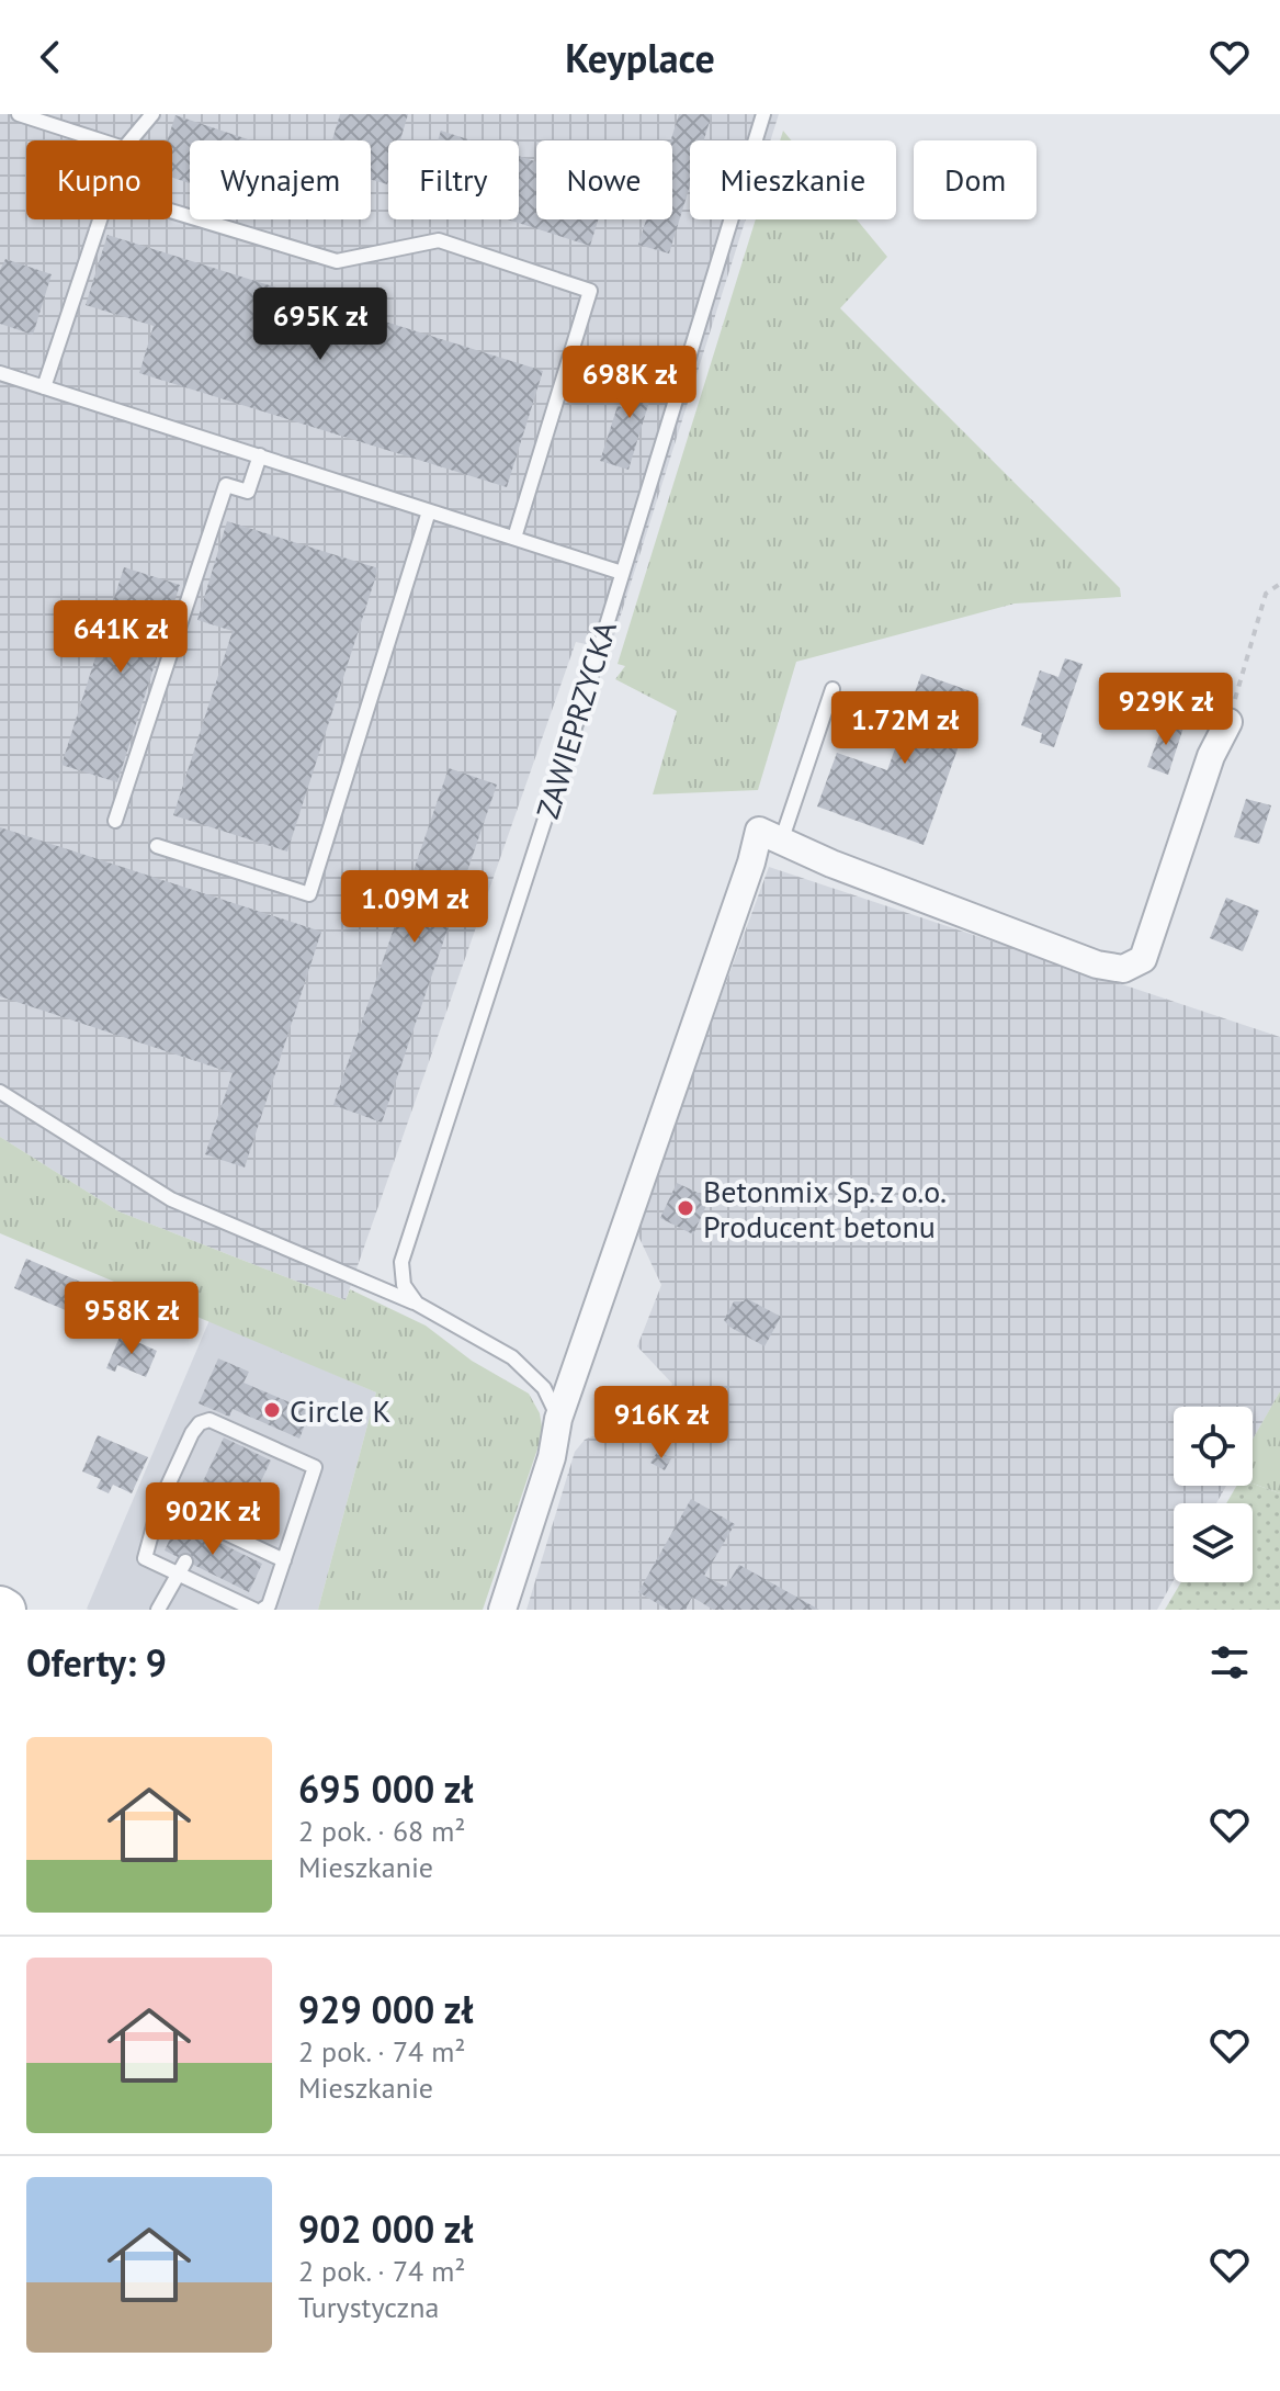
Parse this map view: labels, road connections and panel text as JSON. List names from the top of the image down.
{
  "streets": {
    "lane": ["ZAWIEPRZYCKA"]
  },
  "places": ["Betonmix Sp. z o.o. Producent betonu", "Circle K"],
  "page": {
    "header": "Keyplace",
    "chip": [
      "Kupno",
      "Wynajem",
      "Filtry",
      "Nowe",
      "Mieszkanie",
      "Dom"
    ],
    "price": [
      "695K zł",
      "698K zł",
      "641K zł",
      "929K zł",
      "1.72M zł",
      "1.09M zł",
      "958K zł",
      "916K zł",
      "902K zł"
    ],
    "heading": "Oferty: 9",
    "list": [
      {
        "name": "695 000 zł",
        "note": "2 pok. · 68 m² · Mieszkanie"
      },
      {
        "name": "929 000 zł",
        "note": "2 pok. · 74 m² · Mieszkanie"
      },
      {
        "name": "902 000 zł",
        "note": "2 pok. · 74 m² · Turystyczna"
      }
    ]
  }
}
